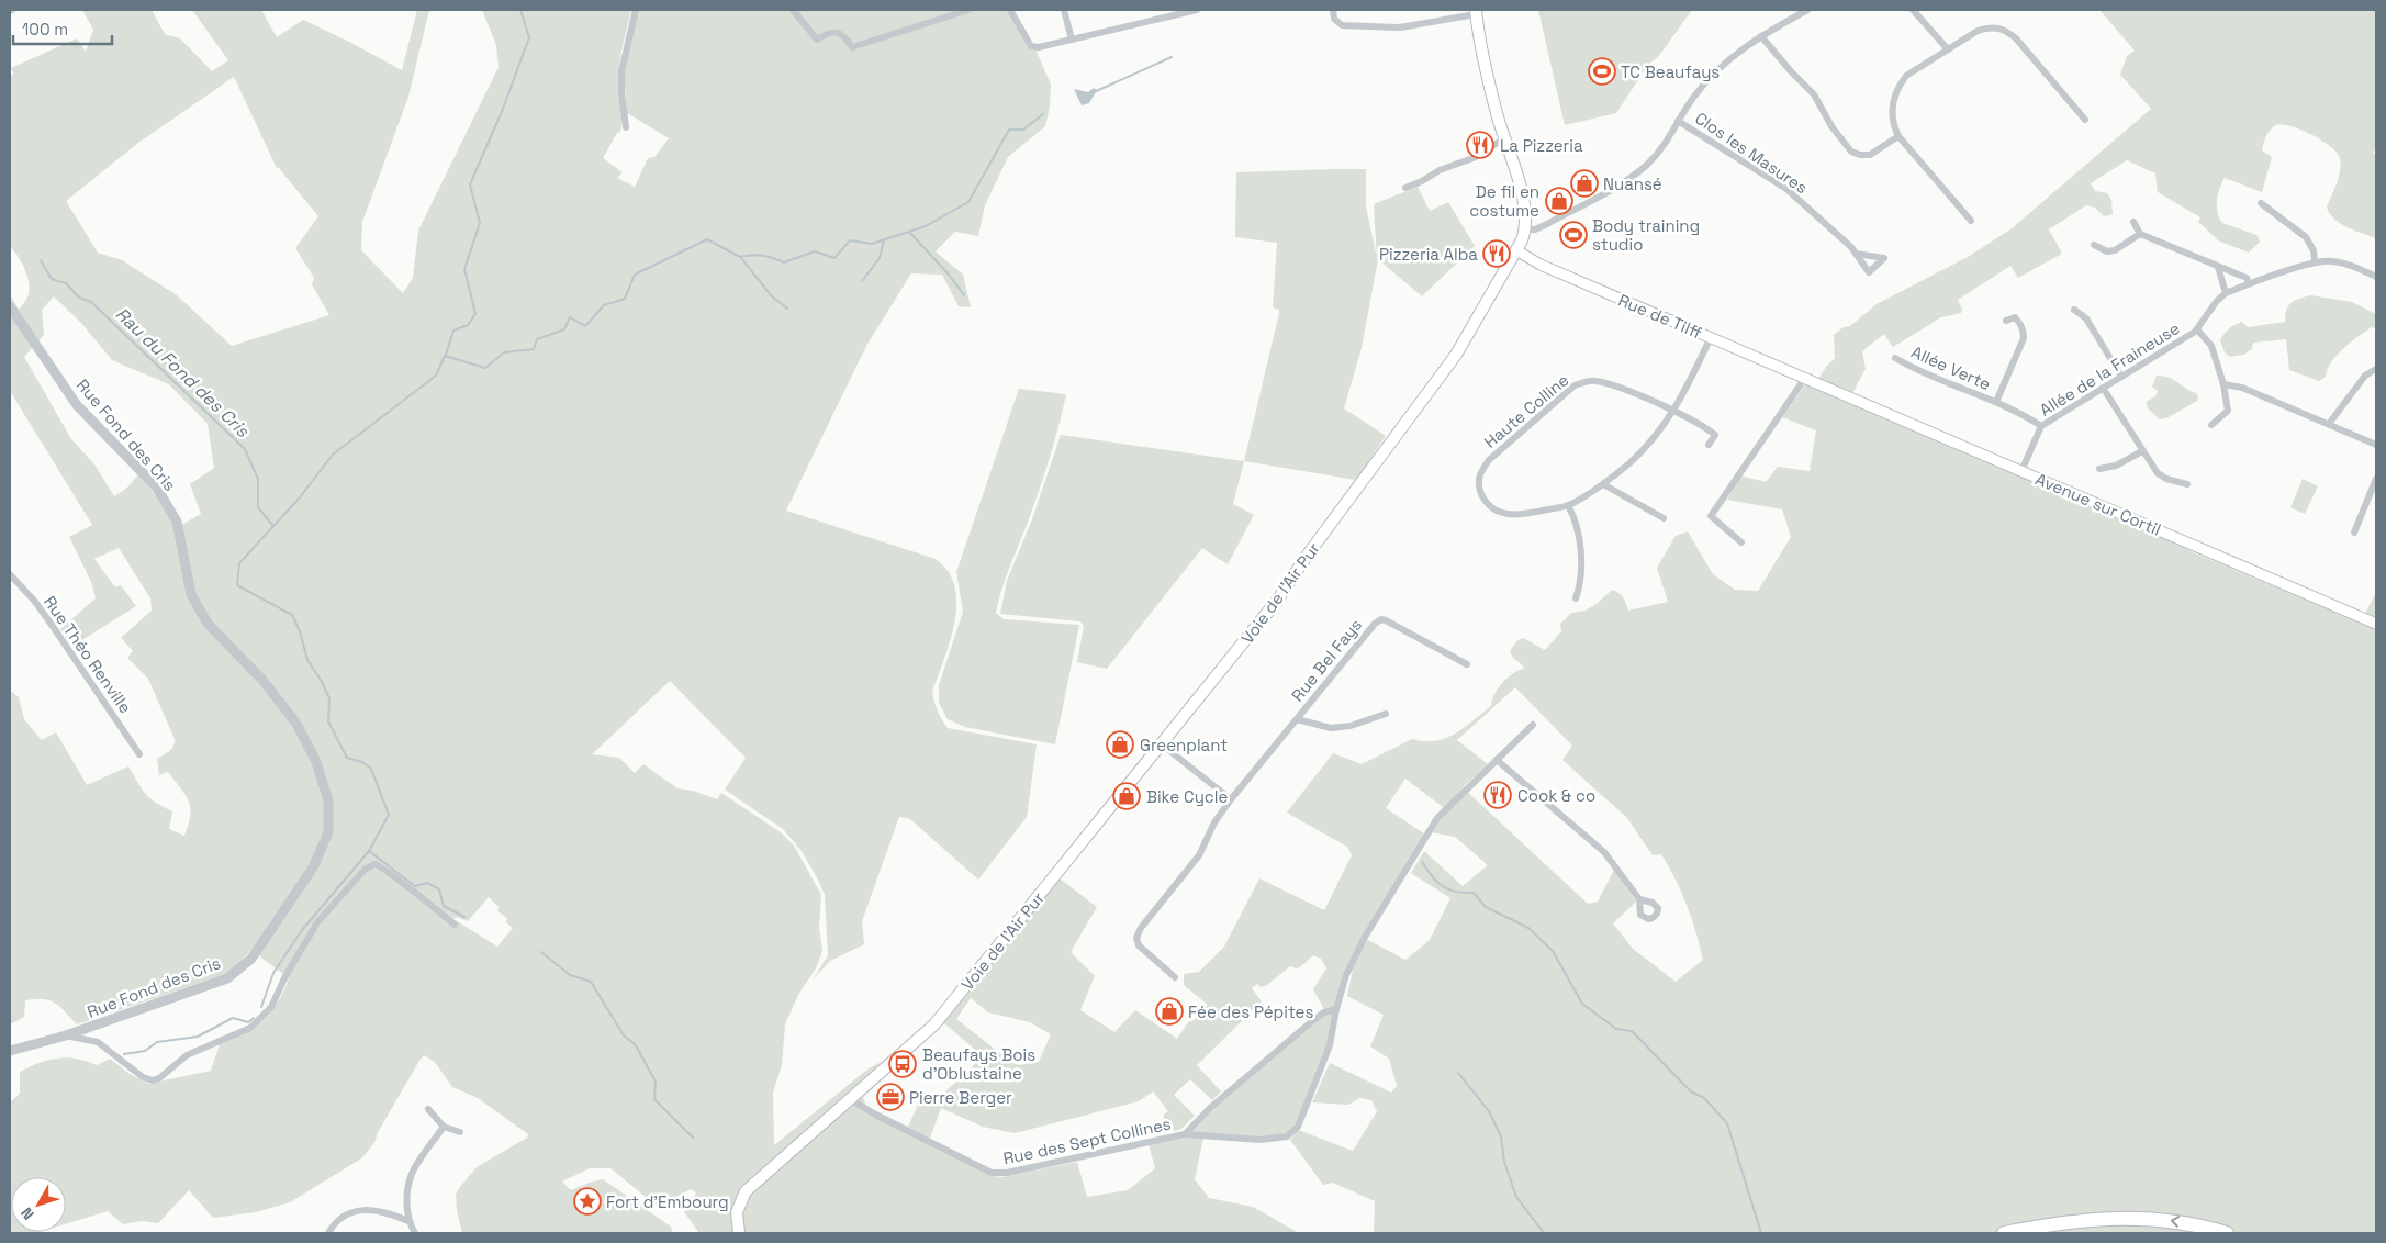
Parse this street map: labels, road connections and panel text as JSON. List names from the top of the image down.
{
  "streets": {
    "main road": ["Rue de Tilff", "Avenue sur Cortil", "Voie de l'Air Pur"],
    "street": [
      "Clos les Masures",
      "Allée Verte",
      "Allée de la Fraineuse",
      "Haute Colline",
      "Rue Fond des Cris",
      "Rue Théo Renville",
      "Rue Bel Fays",
      "Rue des Sept Collines"
    ]
  },
  "crossings": [
    ["Rue de Tilff", "Avenue sur Cortil"],
    ["Rue de Tilff", "Voie de l'Air Pur"],
    ["Allée Verte", "Allée de la Fraineuse"],
    ["Allée de la Fraineuse", "Avenue sur Cortil"],
    ["Voie de l'Air Pur", "Rue des Sept Collines"]
  ],
  "water": ["Rau du Fond des Cris"],
  "places": {
    "sports": ["TC Beaufays", "Body training studio"],
    "restaurant": ["La Pizzeria", "Pizzeria Alba", "Cook & co"],
    "shop": [
      "Nuansé",
      "De fil en costume",
      "Greenplant",
      "Bike Cycle",
      "Fée des Pépites"
    ],
    "bus stop": ["Beaufays Bois d'Oblustaine"],
    "office": ["Pierre Berger"],
    "place": ["Fort d'Embourg"]
  },
  "scale_bar": "100 m",
  "north": "bottom left"
}
